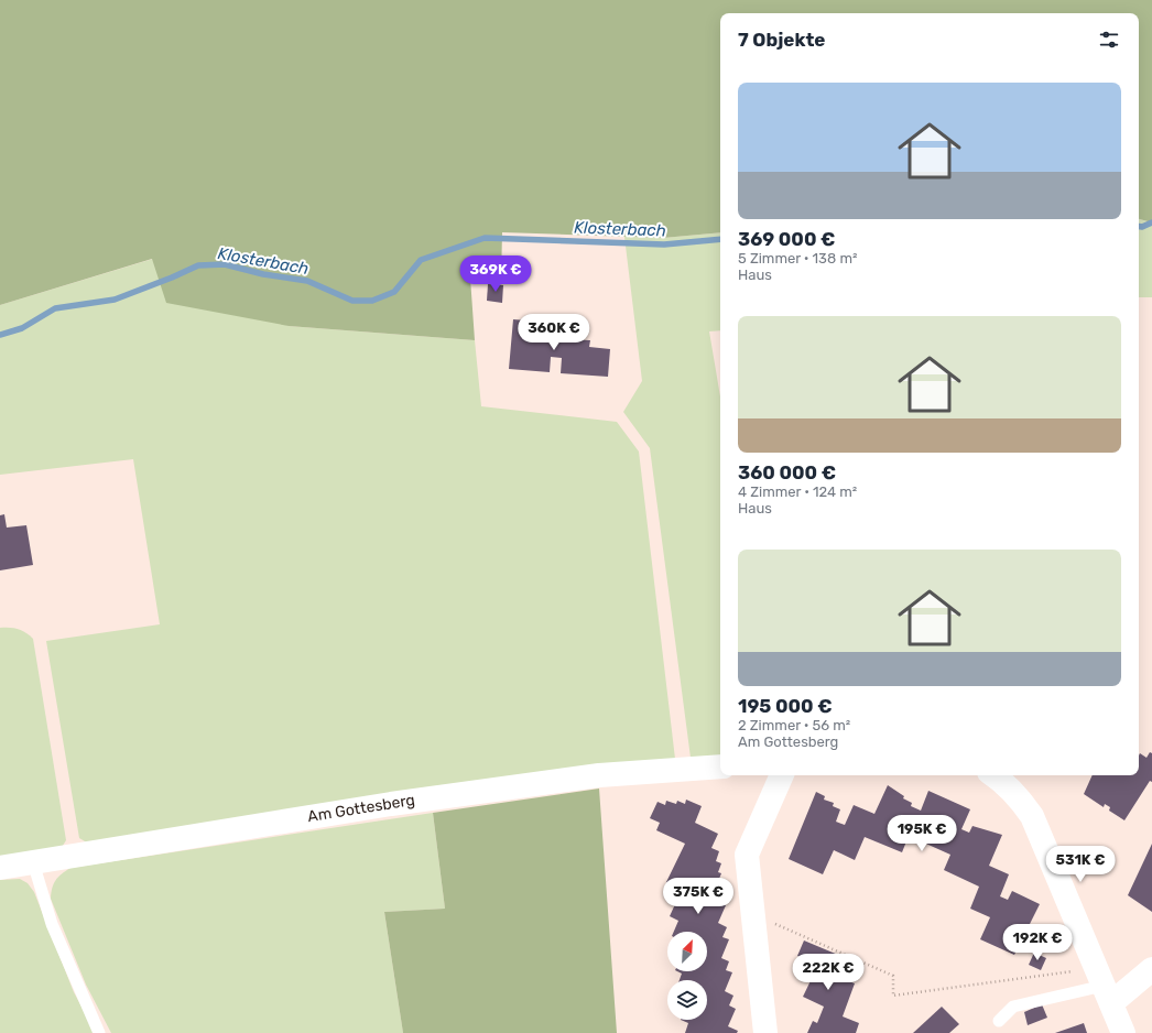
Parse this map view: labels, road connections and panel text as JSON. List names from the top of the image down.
{
  "streets": {
    "street": ["Am Gottesberg"]
  },
  "water": ["Klosterbach"],
  "north": "top right",
  "page": {
    "heading": "7 Objekte",
    "list": [
      {
        "name": "369 000 €",
        "note": "5 Zimmer · 138 m² · Haus"
      },
      {
        "name": "360 000 €",
        "note": "4 Zimmer · 124 m² · Haus"
      },
      {
        "name": "195 000 €",
        "note": "2 Zimmer · 56 m² · Am Gottesberg"
      }
    ],
    "price": [
      "369K €",
      "360K €",
      "195K €",
      "531K €",
      "375K €",
      "192K €",
      "222K €"
    ]
  }
}
